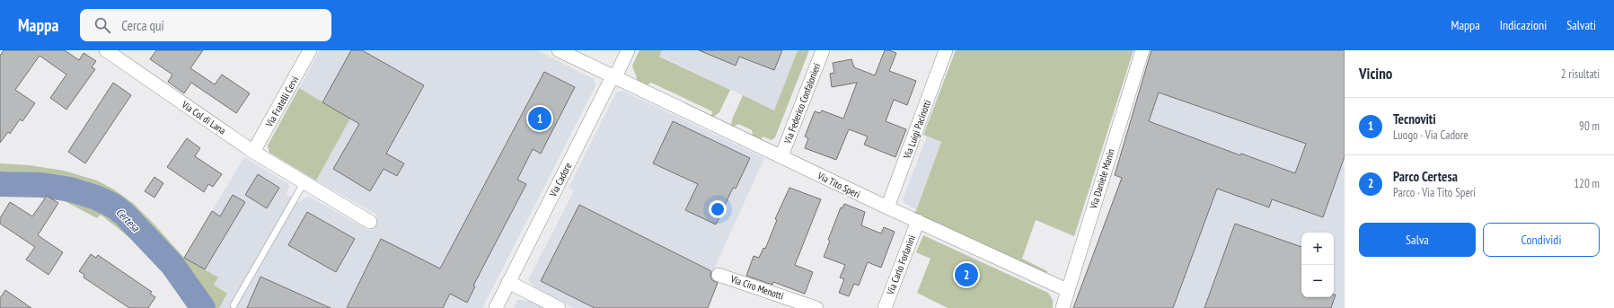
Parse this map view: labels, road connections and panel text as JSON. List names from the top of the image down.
{
  "streets": {
    "street": [
      "Via Fratelli Cervi",
      "Via Federico Confalonieri",
      "Via Col di Lana",
      "Via Luigi Pacinotti",
      "Via Daniele Manin",
      "Via Cadore",
      "Via Tito Speri",
      "Via Carlo Forlanini",
      "Via Ciro Menotti"
    ]
  },
  "crossings": [
    ["Via Fratelli Cervi", "Via Col di Lana"],
    ["Via Federico Confalonieri", "Via Tito Speri"],
    ["Via Luigi Pacinotti", "Via Tito Speri"],
    ["Via Daniele Manin", "Via Tito Speri"],
    ["Via Cadore", "Via Tito Speri"],
    ["Via Tito Speri", "Via Carlo Forlanini"]
  ],
  "water": ["Certesa"],
  "page": {
    "header": "Mappa",
    "search": "Cerca qui",
    "nav": ["Mappa", "Indicazioni", "Salvati"],
    "heading": ["Vicino", "2 risultati"],
    "list": [
      {
        "mark": "1",
        "name": "Tecnoviti",
        "note": "Luogo · Via Cadore",
        "value": "90 m"
      },
      {
        "mark": "2",
        "name": "Parco Certesa",
        "note": "Parco · Via Tito Speri",
        "value": "120 m"
      }
    ],
    "pins": ["1", "2"],
    "buttons": ["Salva", "Condividi"],
    "map_buttons": ["+", "−"]
  }
}
